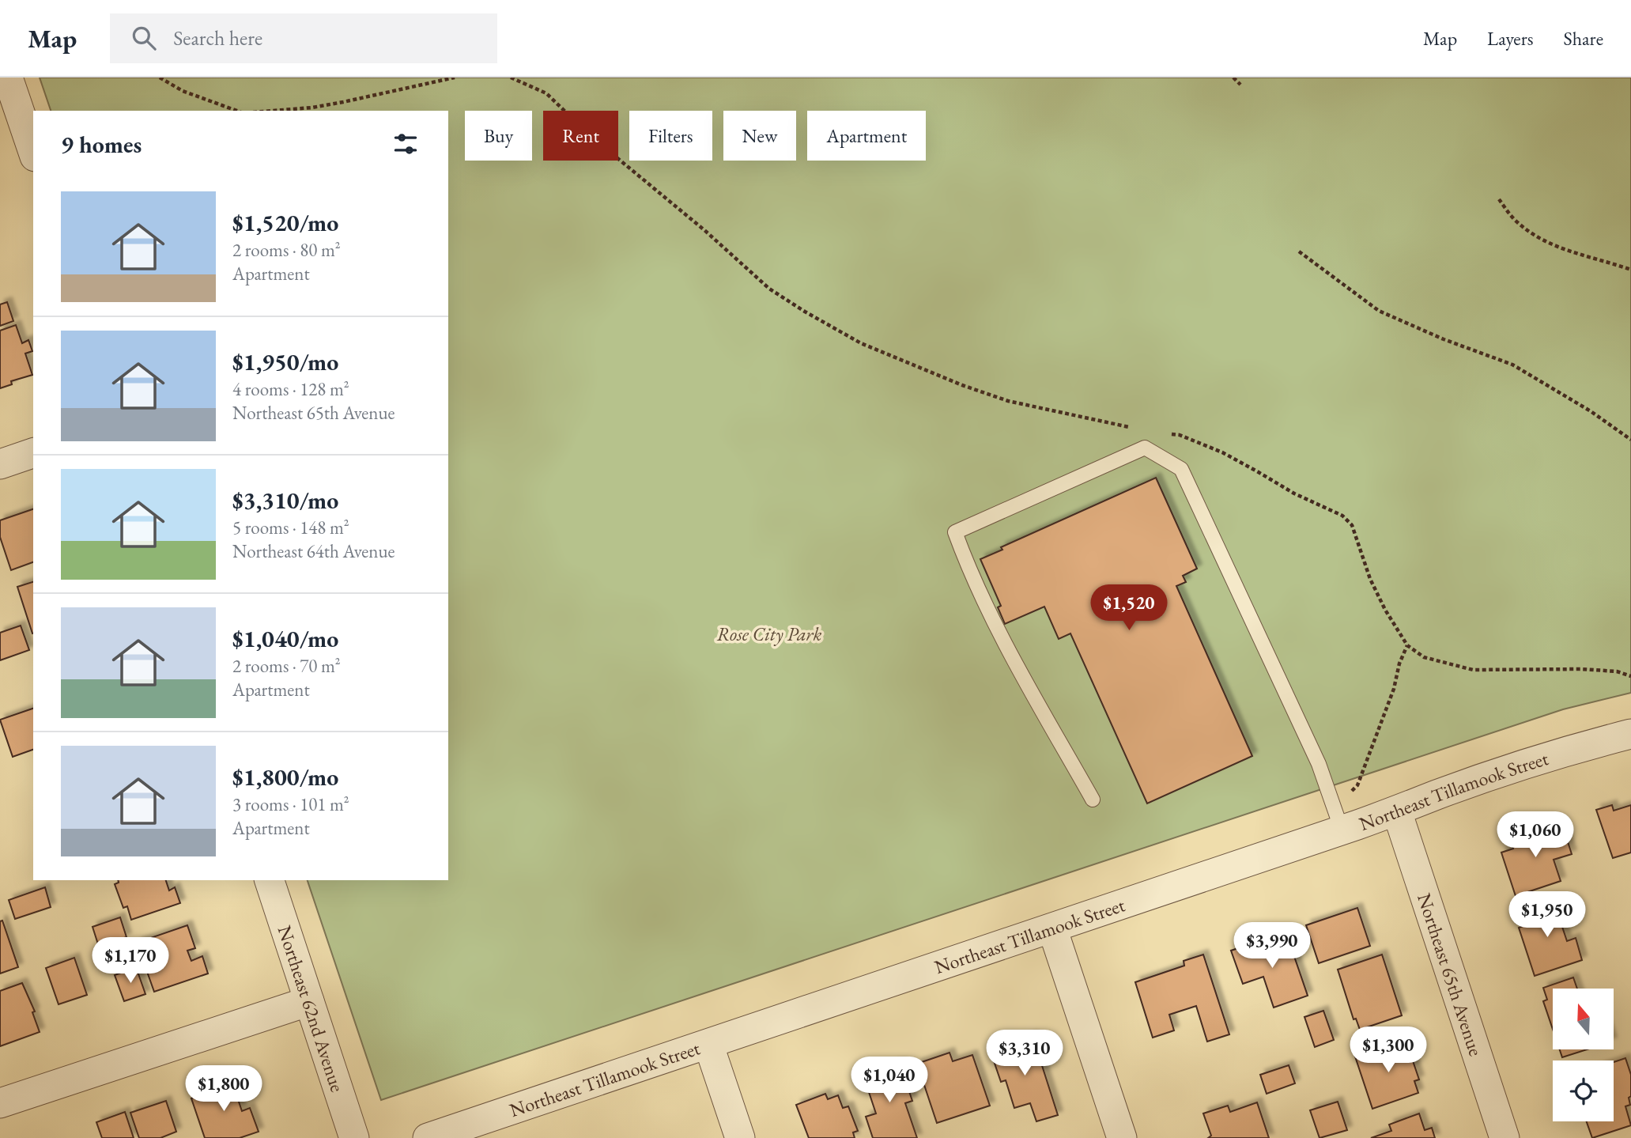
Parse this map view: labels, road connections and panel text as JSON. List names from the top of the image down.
{
  "streets": {
    "street": ["Northeast Tillamook Street", "Northeast 65th Avenue", "Northeast 62nd Avenue"]
  },
  "crossings": [
    ["Northeast Tillamook Street", "Northeast 65th Avenue"]
  ],
  "parks": ["Rose City Park"],
  "north": "top",
  "page": {
    "header": "Map",
    "search": "Search here",
    "nav": ["Map", "Layers", "Share"],
    "chip": [
      "Buy",
      "Rent",
      "Filters",
      "New",
      "Apartment"
    ],
    "heading": "9 homes",
    "list": [
      {
        "name": "$1,520/mo",
        "note": "2 rooms · 80 m² · Apartment"
      },
      {
        "name": "$1,950/mo",
        "note": "4 rooms · 128 m² · Northeast 65th Avenue"
      },
      {
        "name": "$3,310/mo",
        "note": "5 rooms · 148 m² · Northeast 64th Avenue"
      },
      {
        "name": "$1,040/mo",
        "note": "2 rooms · 70 m² · Apartment"
      },
      {
        "name": "$1,800/mo",
        "note": "3 rooms · 101 m² · Apartment"
      }
    ],
    "price": [
      "$1,520",
      "$1,060",
      "$1,950",
      "$3,990",
      "$1,170",
      "$1,300",
      "$3,310",
      "$1,040",
      "$1,800"
    ]
  }
}
